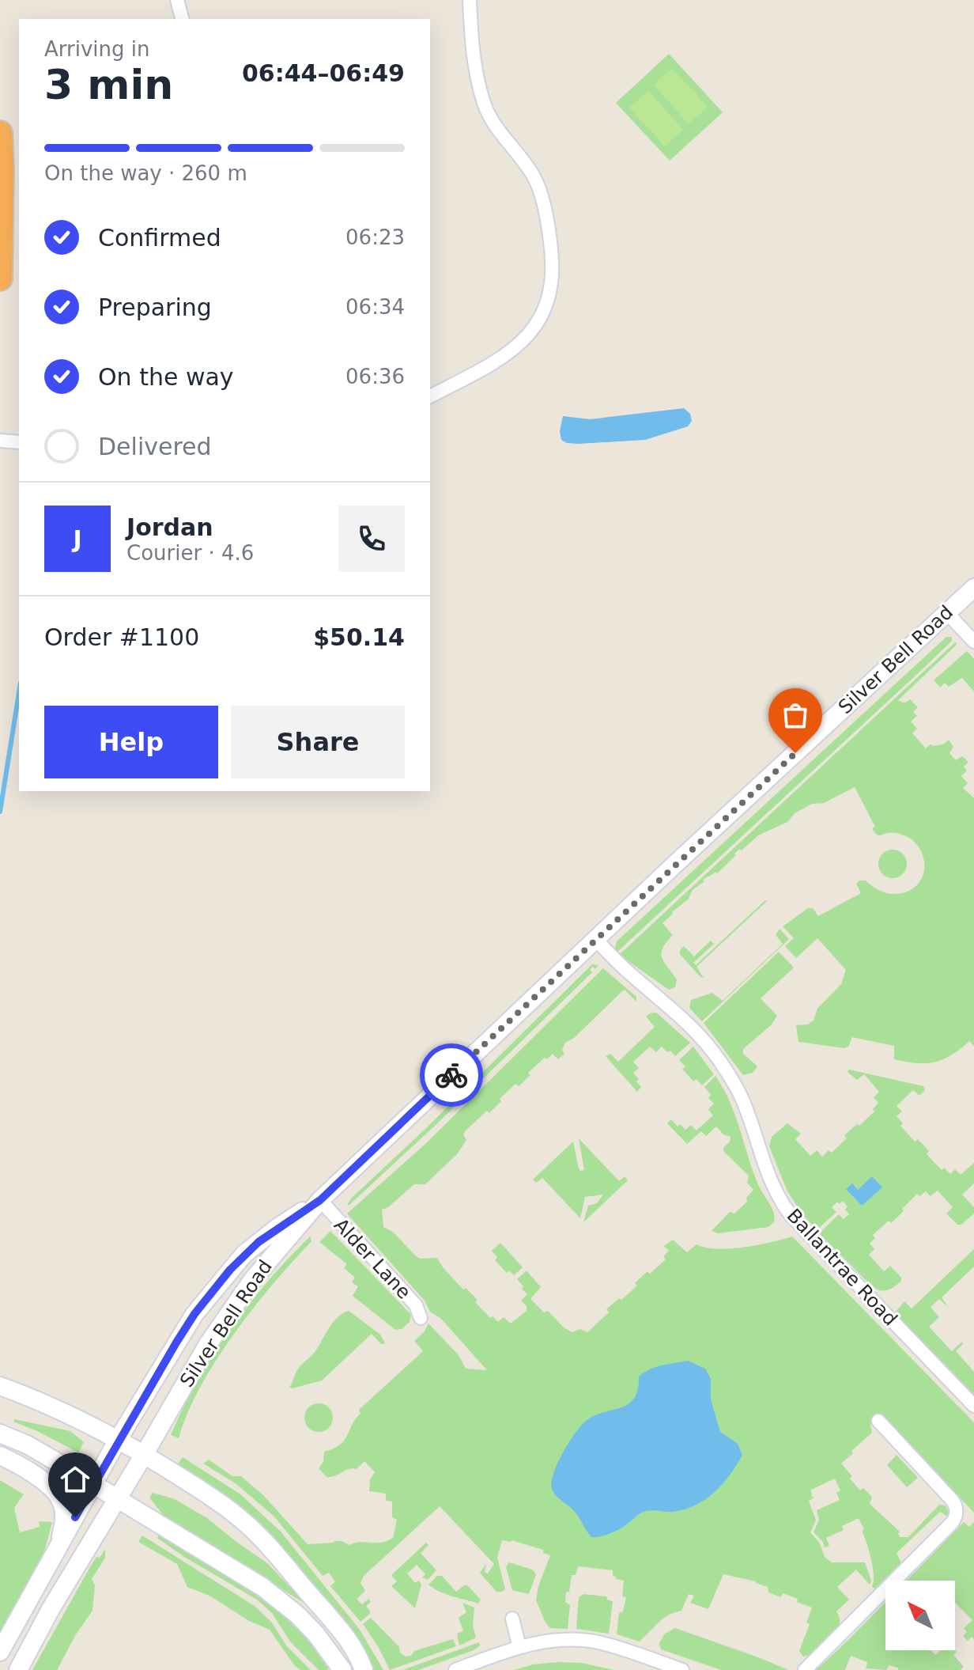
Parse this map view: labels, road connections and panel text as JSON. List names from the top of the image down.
{
  "streets": {
    "street": ["Silver Bell Road", "Alder Lane", "Ballantrae Road"]
  },
  "crossings": [
    ["Silver Bell Road", "Alder Lane"],
    ["Silver Bell Road", "Ballantrae Road"]
  ],
  "north": "top left",
  "page": {
    "heading": ["3 min", "Arriving in", "06:44–06:49"],
    "panel": [
      "Jordan",
      "Courier · 4.6",
      "Order #1100",
      "$50.14"
    ],
    "bar": "On the way · 260 m",
    "list": [
      ["Confirmed", "06:23"],
      ["Preparing", "06:34"],
      ["On the way", "06:36"],
      "Delivered"
    ],
    "round": "J",
    "buttons": ["Help", "Share"]
  }
}
